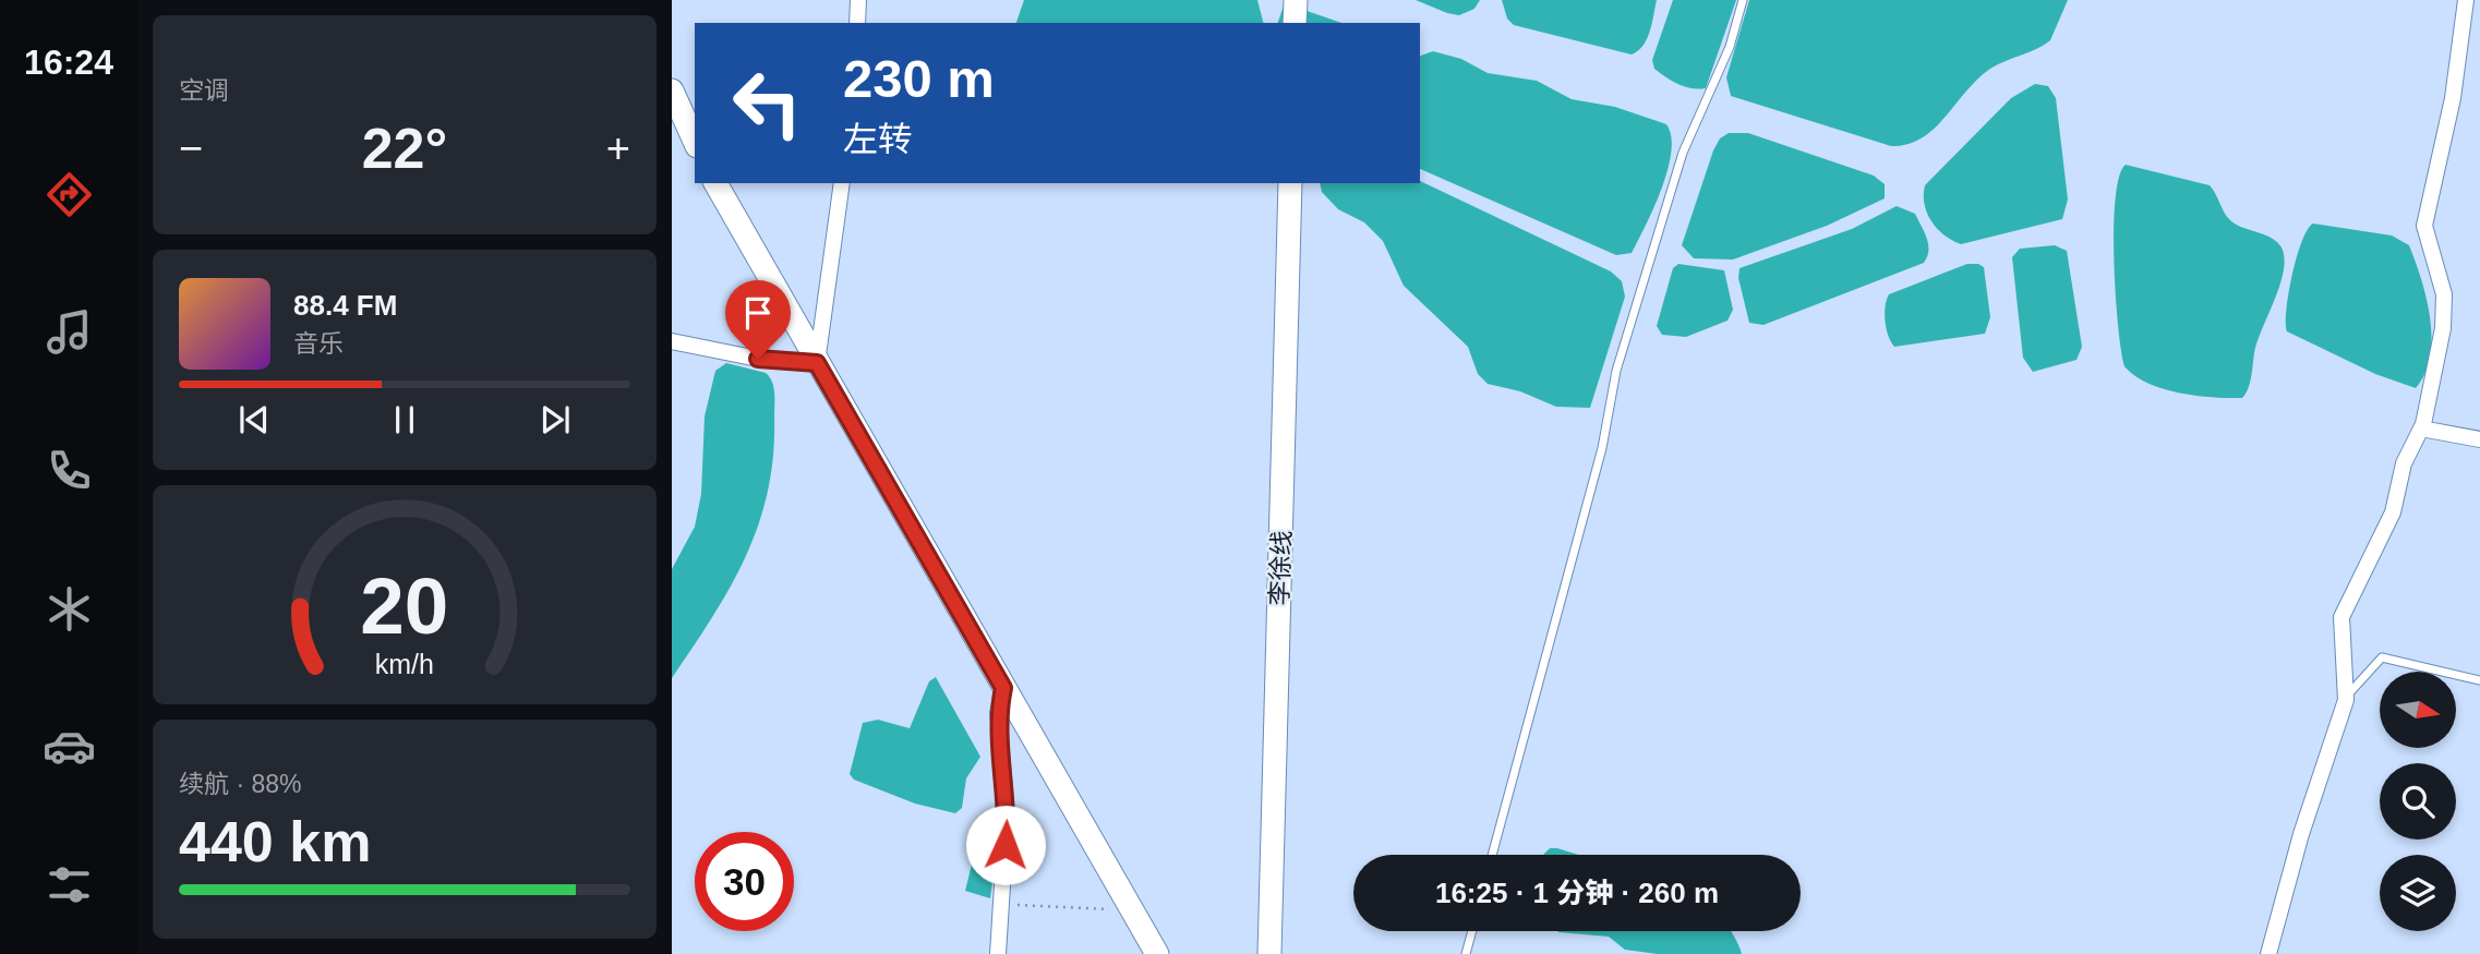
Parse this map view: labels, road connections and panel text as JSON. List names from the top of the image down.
{
  "streets": {
    "street": ["李徐线"]
  },
  "north": "right",
  "page": {
    "tabs": "16:24",
    "tile": [
      "空调",
      ["续航 · 88%", "440 km"]
    ],
    "turn": ["230 m", "左转"],
    "heat": ["−", "22°", "+"],
    "song": ["88.4 FM", "音乐"],
    "limit": "30",
    "trip": "16:25 · 1 分钟 · 260 m",
    "gauge": ["20", "km/h"]
  }
}
